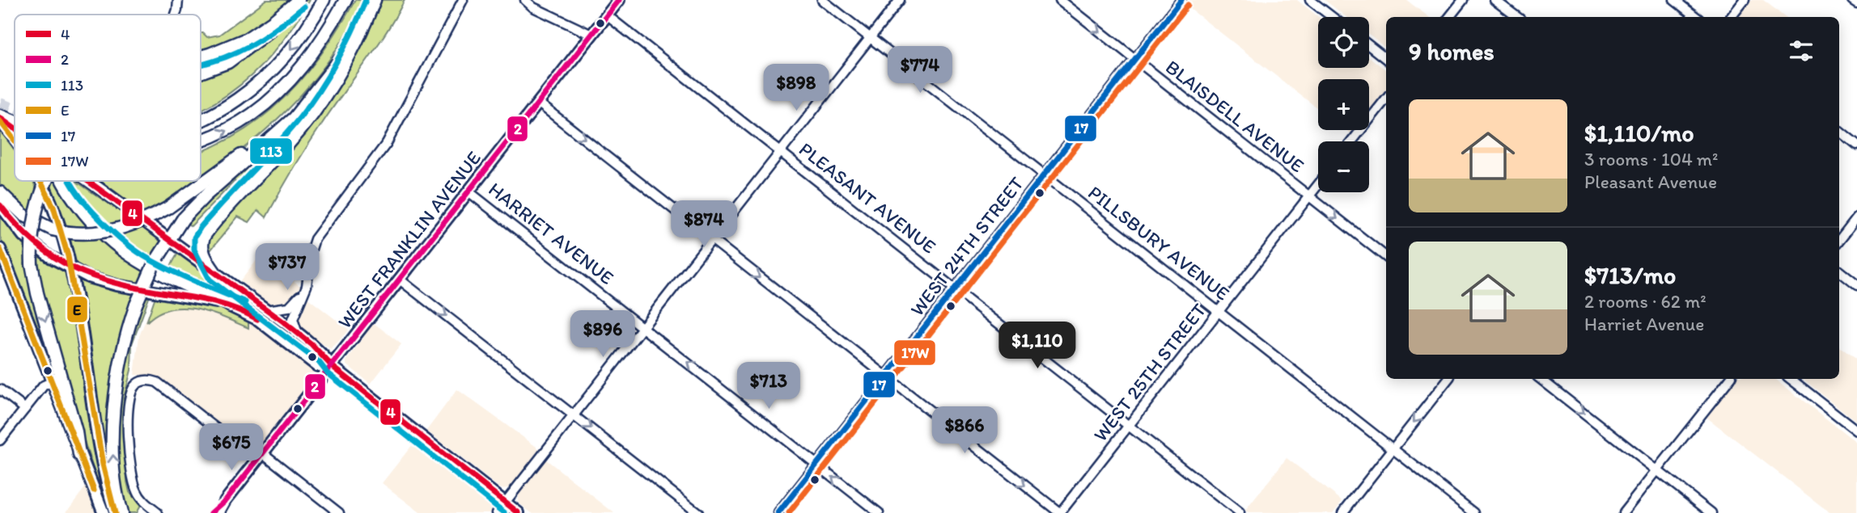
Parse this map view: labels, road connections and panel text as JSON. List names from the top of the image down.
{
  "streets": {
    "main road": ["WEST FRANKLIN AVENUE"],
    "street": [
      "BLAISDELL AVENUE",
      "PLEASANT AVENUE",
      "HARRIET AVENUE",
      "PILLSBURY AVENUE",
      "WEST 24TH STREET",
      "WEST 25TH STREET"
    ]
  },
  "crossings": [
    ["BLAISDELL AVENUE", "WEST 24TH STREET"],
    ["BLAISDELL AVENUE", "WEST 25TH STREET"],
    ["PLEASANT AVENUE", "WEST FRANKLIN AVENUE"],
    ["PLEASANT AVENUE", "WEST 24TH STREET"],
    ["PLEASANT AVENUE", "WEST 25TH STREET"],
    ["HARRIET AVENUE", "WEST FRANKLIN AVENUE"],
    ["HARRIET AVENUE", "WEST 24TH STREET"],
    ["PILLSBURY AVENUE", "WEST 24TH STREET"],
    ["PILLSBURY AVENUE", "WEST 25TH STREET"]
  ],
  "one_way": ["BLAISDELL AVENUE", "HARRIET AVENUE"],
  "lines": [
    "transit line 2",
    "transit line 113",
    "transit line 17",
    "transit line 17W",
    "transit line 4",
    "transit line E"
  ],
  "legend": [
    "4",
    "2",
    "113",
    "E",
    "17",
    "17W"
  ],
  "page": {
    "map_buttons": ["+", "−"],
    "heading": "9 homes",
    "price": [
      "$774",
      "$898",
      "$874",
      "$737",
      "$896",
      "$1,110",
      "$713",
      "$866",
      "$675"
    ],
    "list": [
      {
        "name": "$1,110/mo",
        "note": "3 rooms · 104 m² · Pleasant Avenue"
      },
      {
        "name": "$713/mo",
        "note": "2 rooms · 62 m² · Harriet Avenue"
      }
    ]
  }
}
